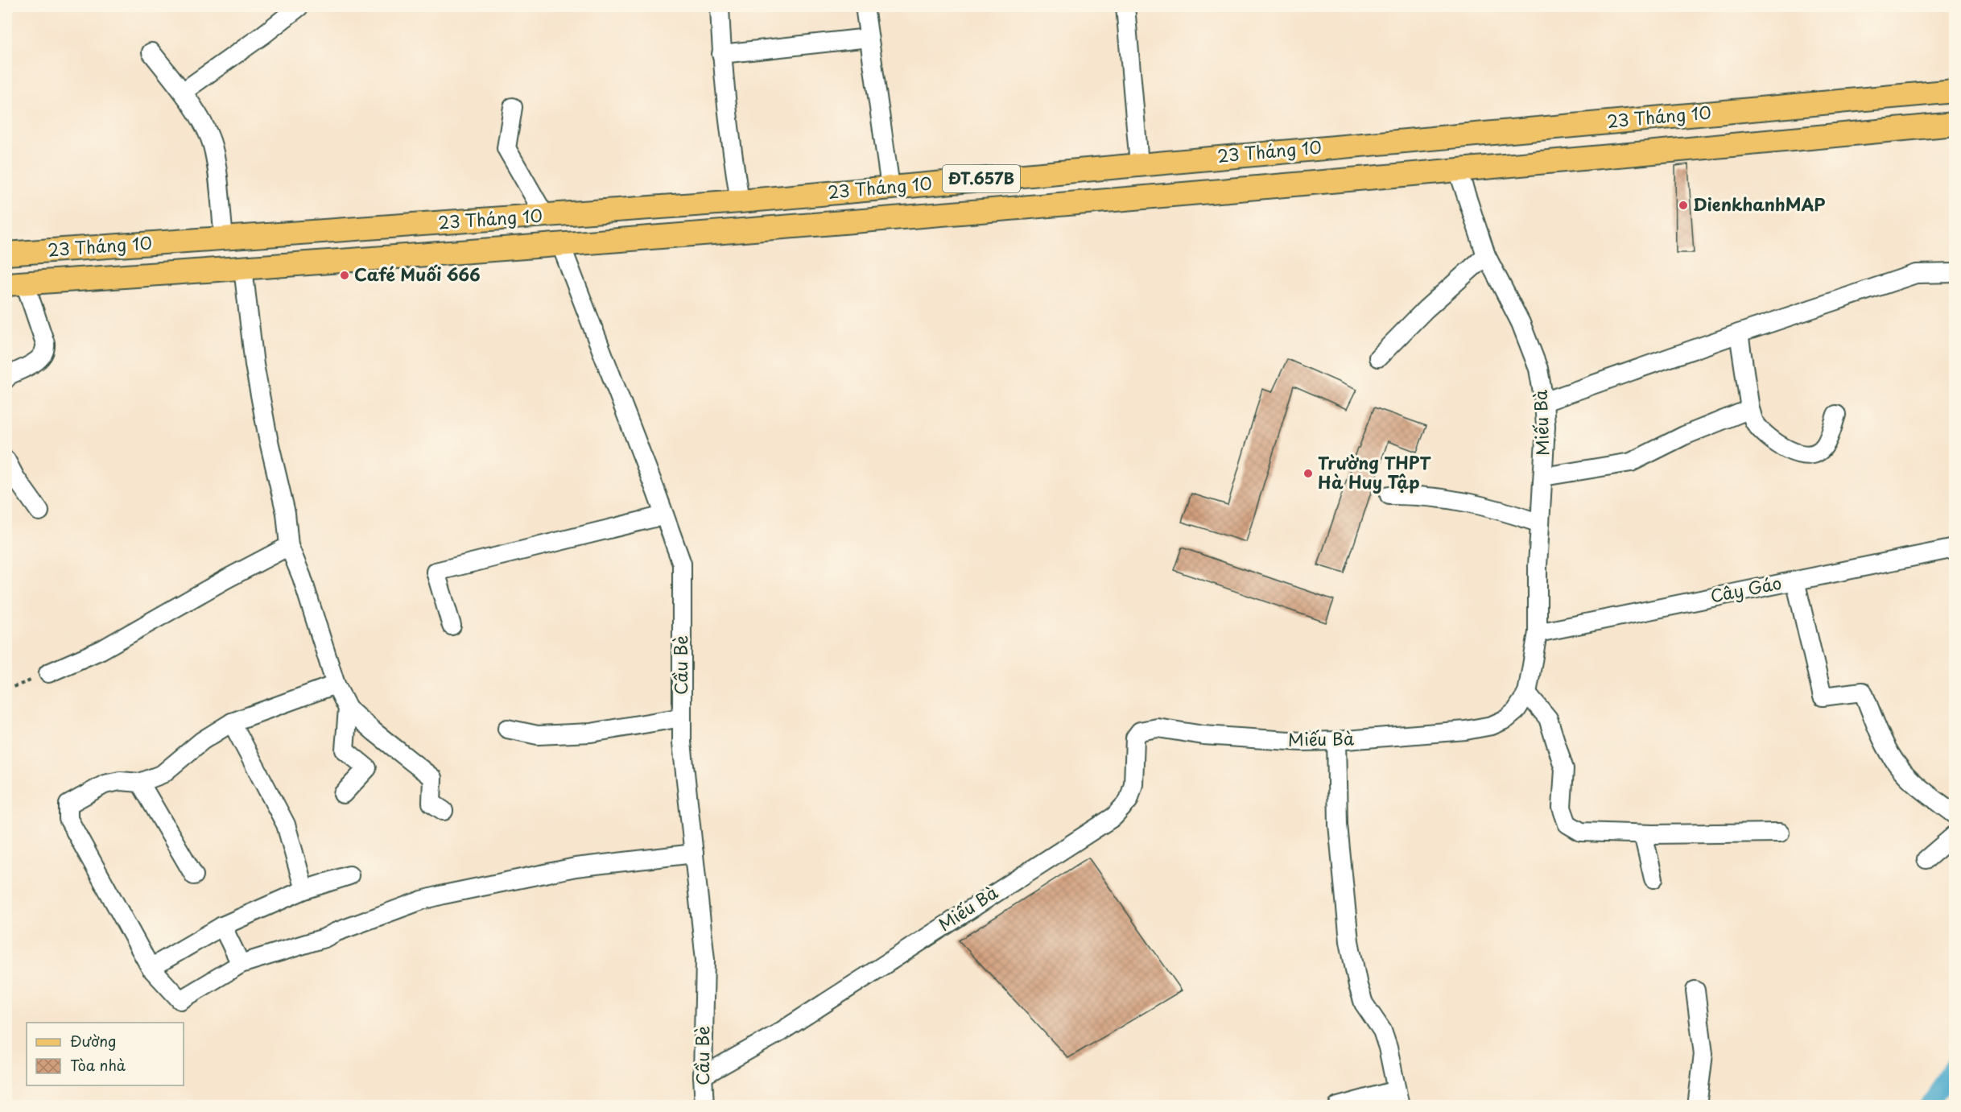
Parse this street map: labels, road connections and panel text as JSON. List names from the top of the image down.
{
  "streets": {
    "main road": ["23 Tháng 10", "ĐT.657B"],
    "street": ["Miếu Bà", "Cây Gáo", "Cầu Bè"]
  },
  "crossings": [
    ["23 Tháng 10", "Miếu Bà"],
    ["23 Tháng 10", "Cầu Bè"],
    ["Miếu Bà", "Cây Gáo"],
    ["Miếu Bà", "Cầu Bè"]
  ],
  "places": ["DienkhanhMAP", "Café Muối 666", "Trường THPT Hà Huy Tập"],
  "legend": ["Đường", "Tòa nhà"]
}
